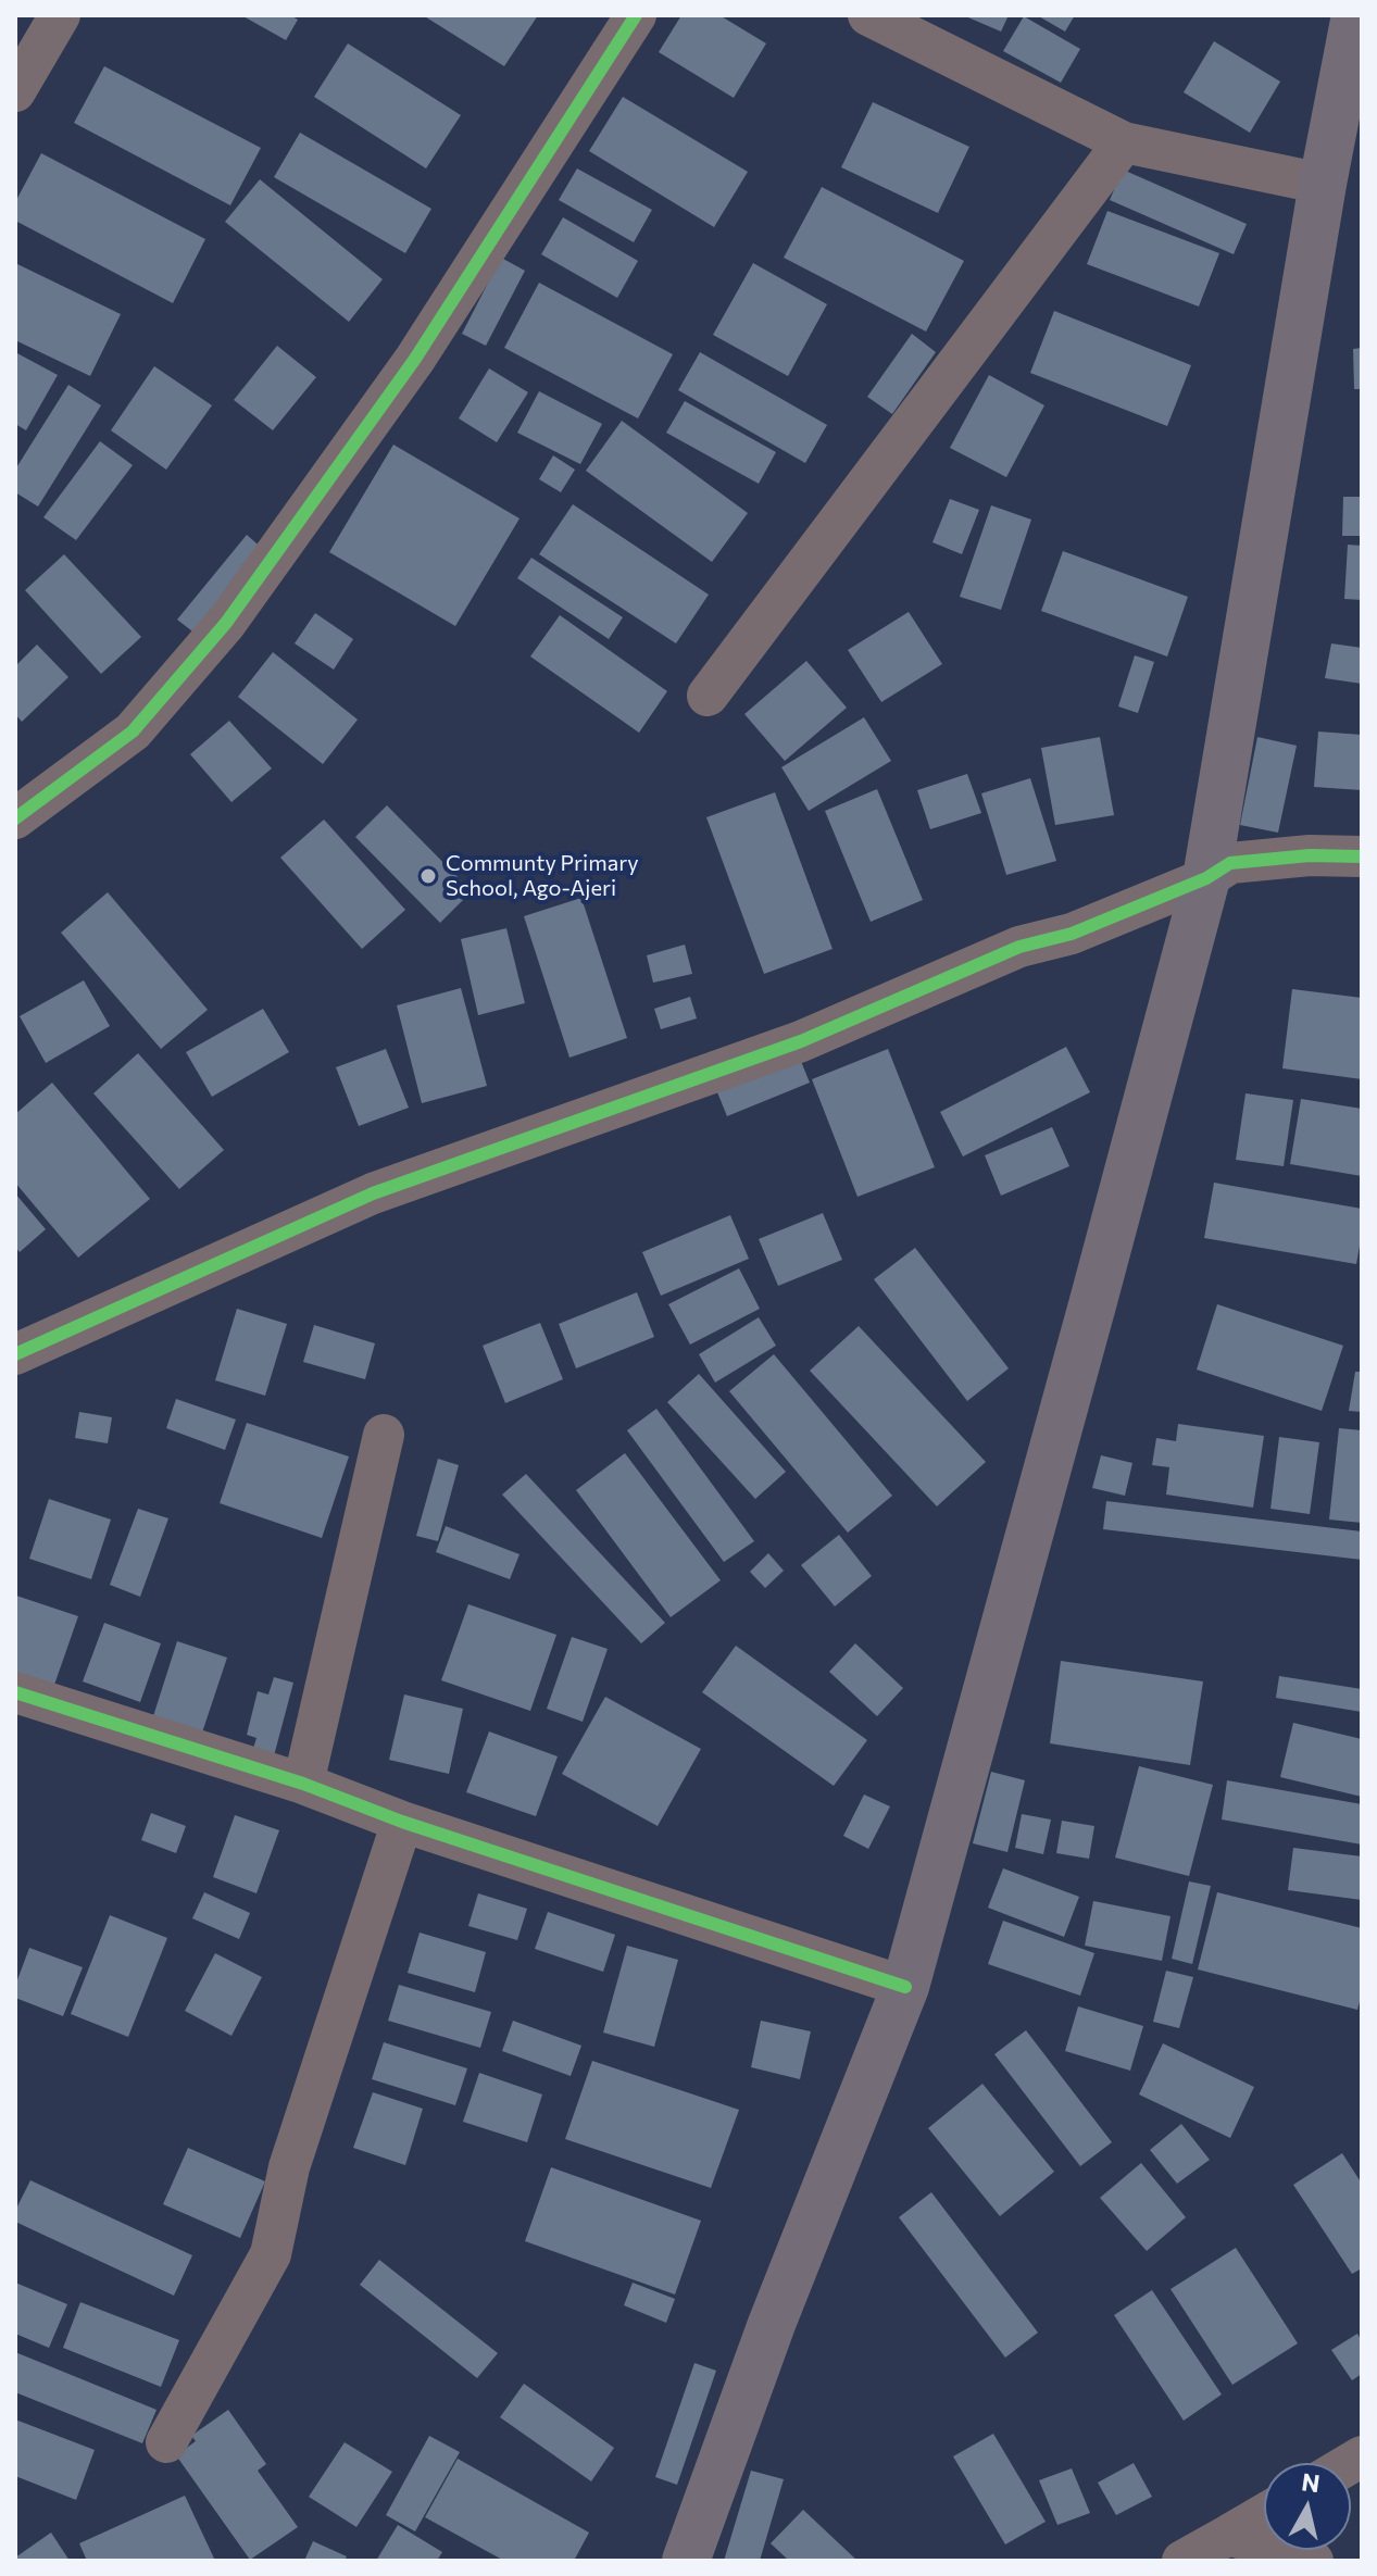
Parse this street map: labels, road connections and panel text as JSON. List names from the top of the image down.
{
  "places": ["Communty Primary School, Ago-Ajeri"],
  "north": "top"
}
